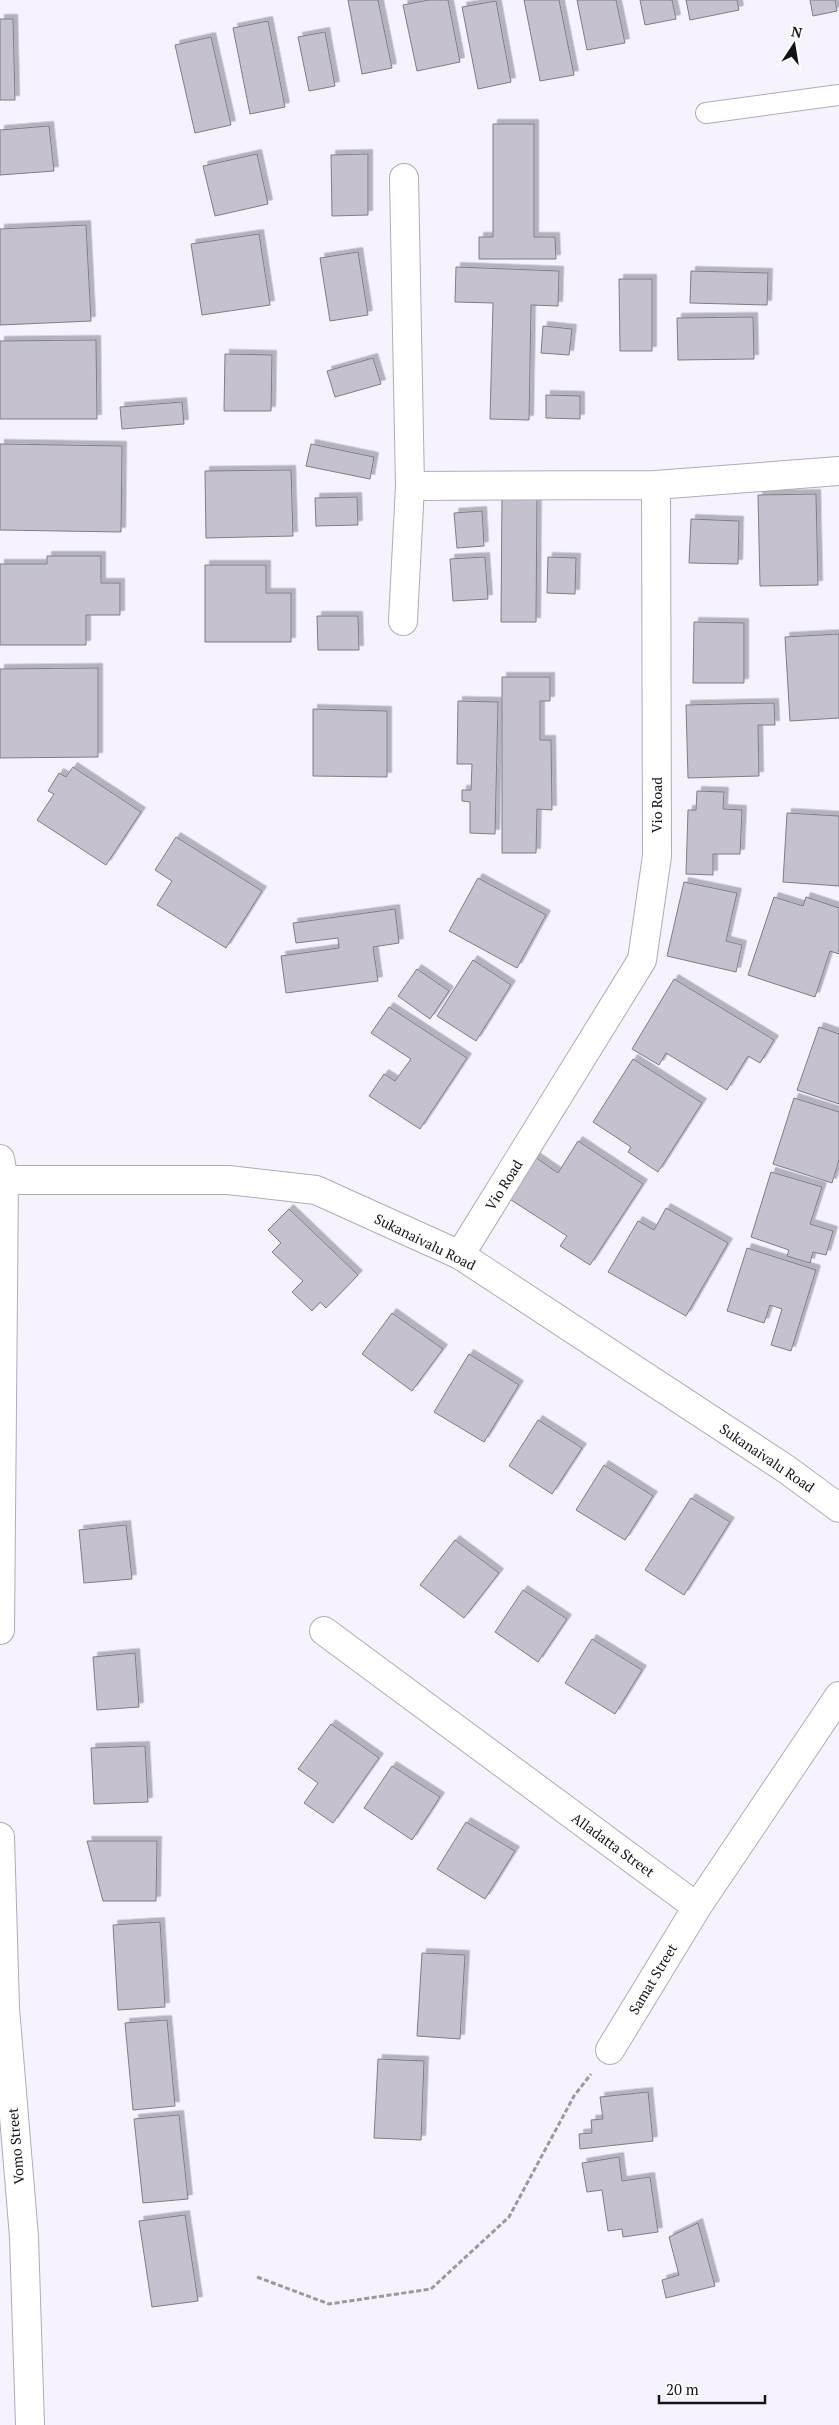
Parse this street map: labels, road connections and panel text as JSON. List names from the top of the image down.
{
  "streets": {
    "street": [
      "Vio Road",
      "Sukanaivalu Road",
      "Alladatta Street",
      "Samat Street",
      "Vomo Street"
    ]
  },
  "crossings": [
    ["Vio Road", "Sukanaivalu Road"],
    ["Alladatta Street", "Samat Street"]
  ],
  "scale_bar": "20 m",
  "north": "top"
}
